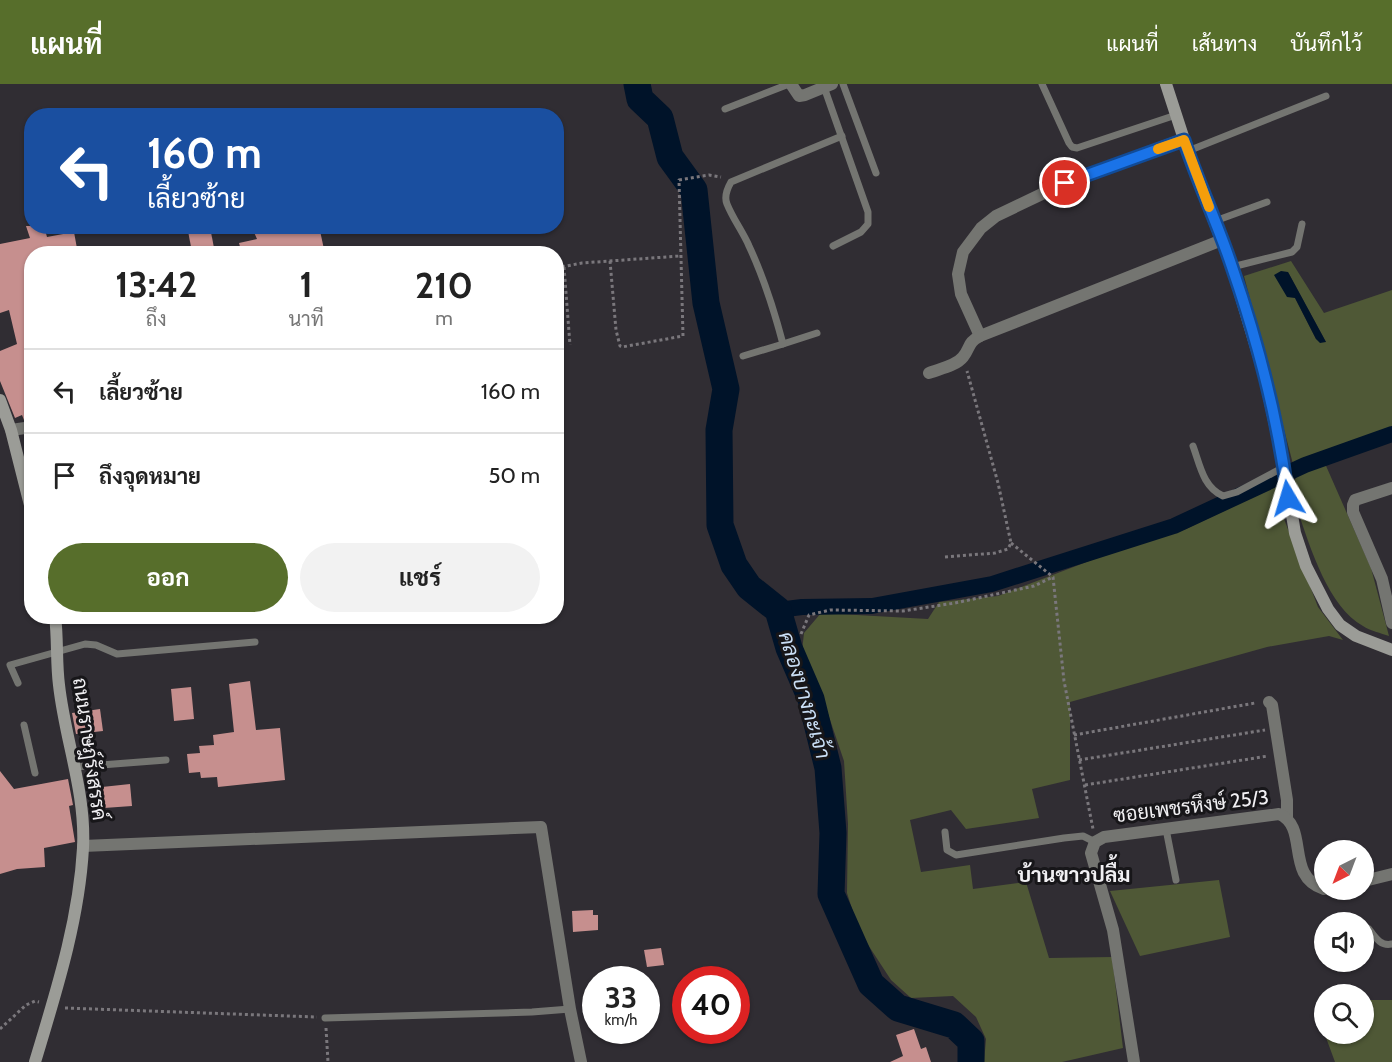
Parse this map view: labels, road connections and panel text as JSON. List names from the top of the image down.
{
  "streets": {
    "street": ["ถนนราษฎ์รังสรรค์", "ซอยเพชรหึงษ์ 25/3"]
  },
  "districts": ["บ้านขาวปลื้ม"],
  "water": ["คลองบางกะเจ้า"],
  "north": "bottom left",
  "page": {
    "header": "แผนที่",
    "nav": ["แผนที่", "เส้นทาง", "บันทึกไว้"],
    "turn": ["160 m", "เลี้ยวซ้าย"],
    "eta": [
      "13:42",
      "ถึง",
      "1",
      "นาที",
      "210",
      "m"
    ],
    "list": [
      {
        "name": "เลี้ยวซ้าย",
        "value": "160 m"
      },
      {
        "name": "ถึงจุดหมาย",
        "value": "50 m"
      }
    ],
    "buttons": ["ออก", "แชร์"],
    "speed": "33 km/h",
    "limit": "40"
  }
}
